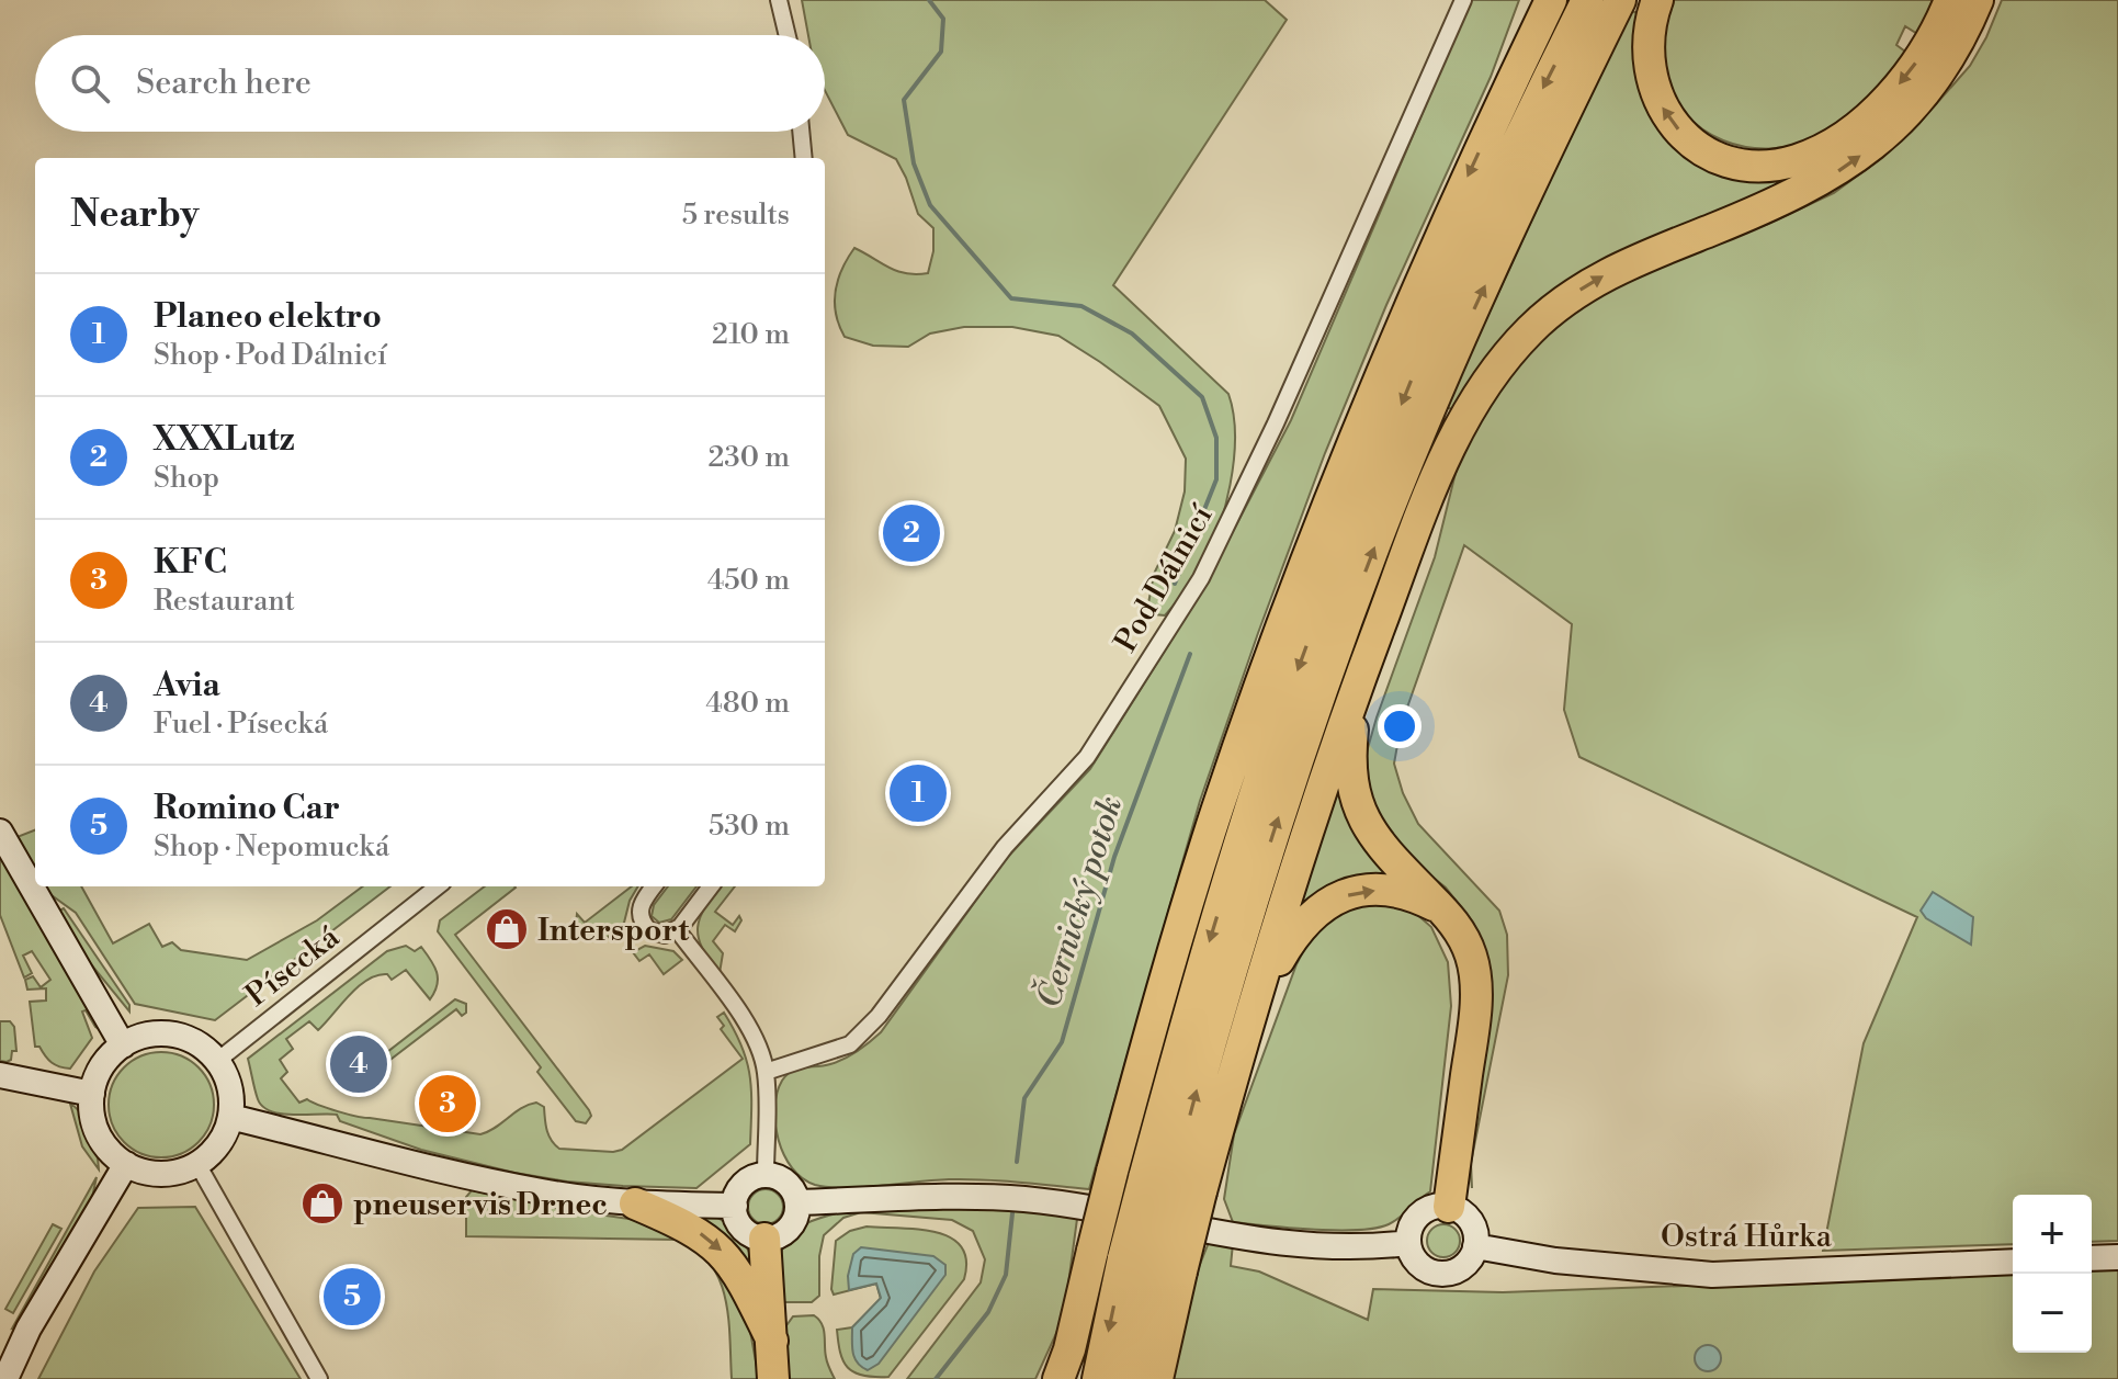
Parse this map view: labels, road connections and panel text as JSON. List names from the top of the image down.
{
  "streets": {
    "main road": ["Ostrá Hůrka"],
    "street": ["Pod Dálnicí", "Písecká"]
  },
  "water": ["Černický potok"],
  "places": {
    "shop": ["Intersport", "pneuservis Drnec"]
  },
  "page": {
    "search": "Search here",
    "heading": ["Nearby", "5 results"],
    "list": [
      {
        "mark": "1",
        "name": "Planeo elektro",
        "note": "Shop · Pod Dálnicí",
        "value": "210 m"
      },
      {
        "mark": "2",
        "name": "XXXLutz",
        "note": "Shop",
        "value": "230 m"
      },
      {
        "mark": "3",
        "name": "KFC",
        "note": "Restaurant",
        "value": "450 m"
      },
      {
        "mark": "4",
        "name": "Avia",
        "note": "Fuel · Písecká",
        "value": "480 m"
      },
      {
        "mark": "5",
        "name": "Romino Car",
        "note": "Shop · Nepomucká",
        "value": "530 m"
      }
    ],
    "pins": [
      "2",
      "1",
      "4",
      "3",
      "5"
    ],
    "map_buttons": ["+", "−"]
  }
}
